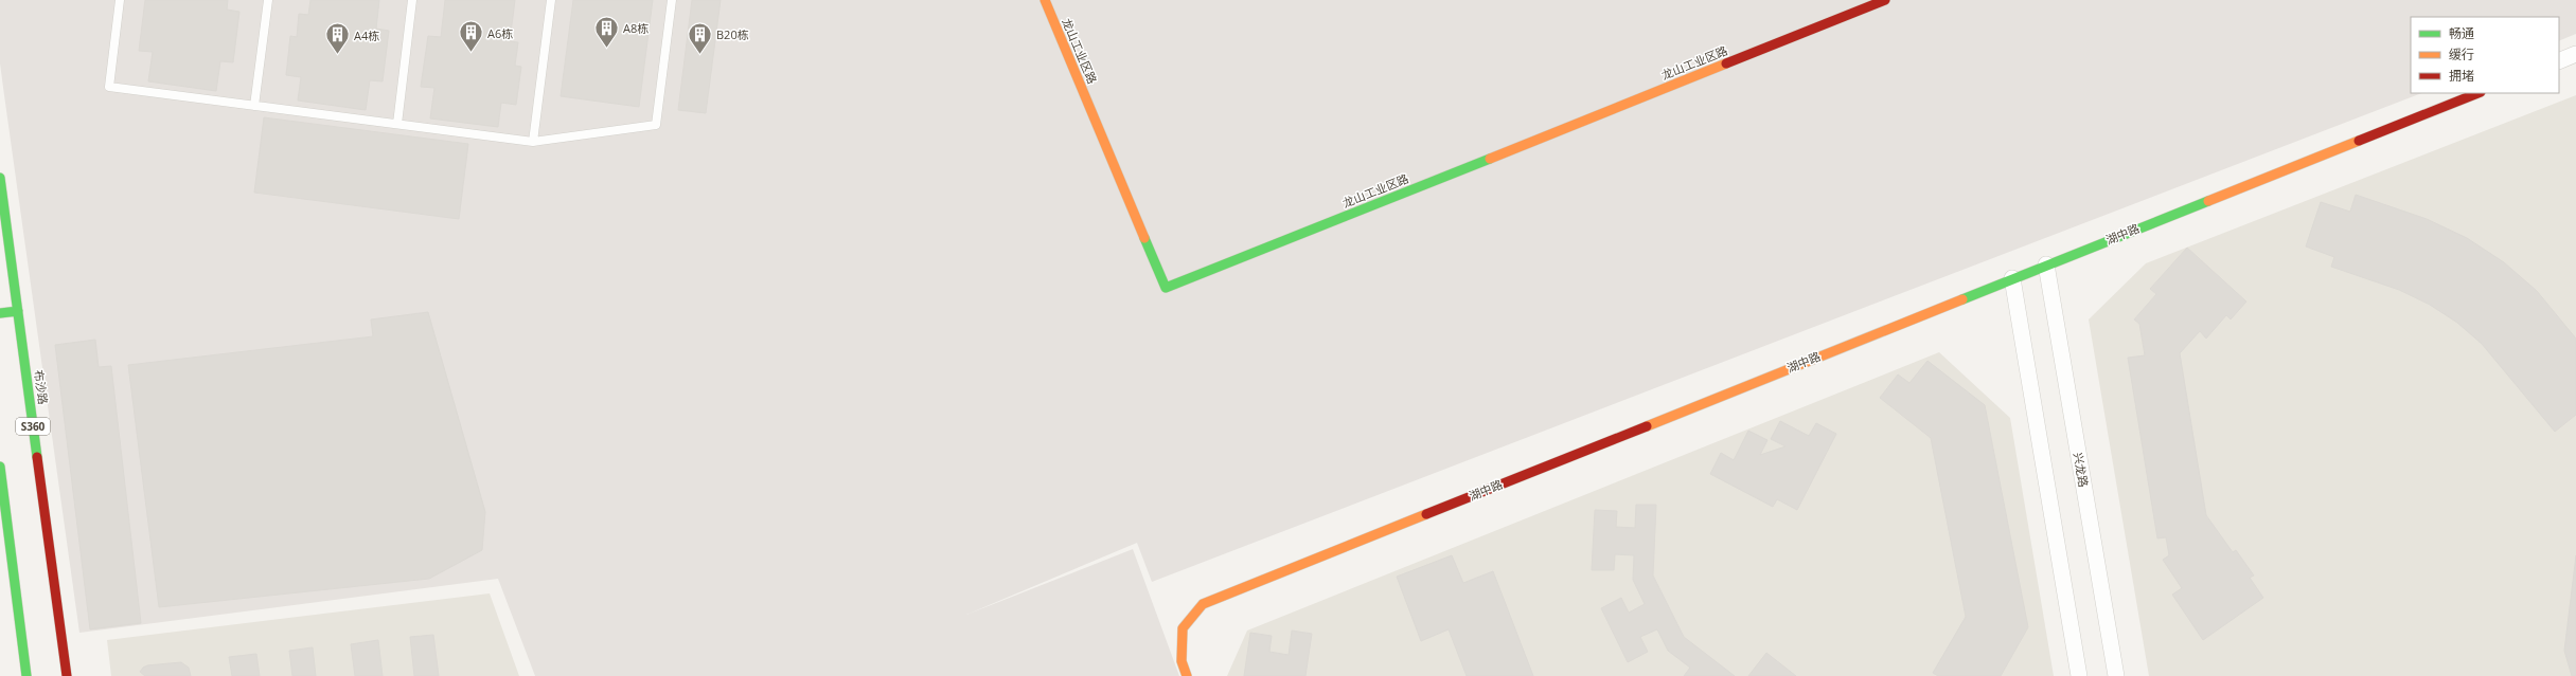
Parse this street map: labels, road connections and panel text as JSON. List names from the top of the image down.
{
  "streets": {
    "street": [
      "龙山工业区路",
      "湖中路",
      "布沙路",
      "S360",
      "兴龙路"
    ]
  },
  "crossings": [
    ["湖中路", "兴龙路"]
  ],
  "places": {
    "building": [
      "A8栋",
      "A6栋",
      "B20栋",
      "A4栋"
    ]
  },
  "legend": ["畅通", "缓行", "拥堵"]
}
